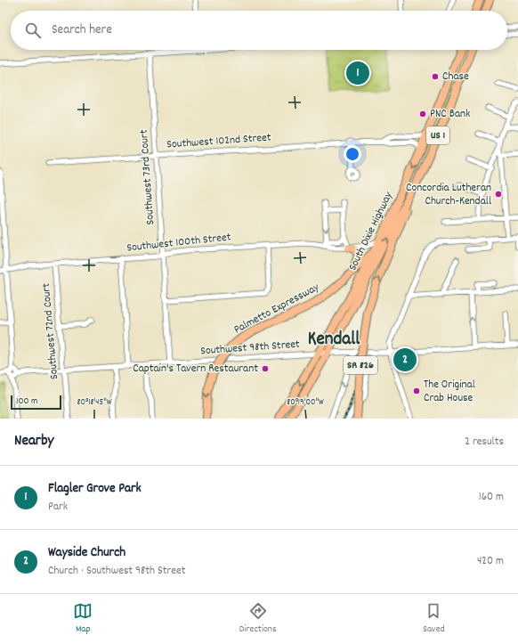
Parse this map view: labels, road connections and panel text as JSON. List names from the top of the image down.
{
  "streets": {
    "highway": [
      "US 1",
      "South Dixie Highway",
      "Palmetto Expressway",
      "SR 826"
    ],
    "street": [
      "Southwest 102nd Street",
      "Southwest 73rd Court",
      "Southwest 100th Street",
      "Southwest 72nd Court",
      "Southwest 98th Street"
    ]
  },
  "crossings": [
    ["Southwest 102nd Street", "Southwest 73rd Court"],
    ["Southwest 102nd Street", "South Dixie Highway"],
    ["Southwest 73rd Court", "Southwest 100th Street"],
    ["Southwest 73rd Court", "Southwest 98th Street"],
    ["South Dixie Highway", "Southwest 100th Street"],
    ["South Dixie Highway", "Palmetto Expressway"],
    ["South Dixie Highway", "Southwest 98th Street"],
    ["South Dixie Highway", "SR 826"],
    ["Southwest 100th Street", "Southwest 72nd Court"],
    ["Southwest 72nd Court", "Southwest 98th Street"]
  ],
  "one_way": ["Palmetto Expressway"],
  "districts": ["Kendall"],
  "places": [
    "Chase",
    "PNC Bank",
    "Concordia Lutheran Church-Kendall",
    "Captain's Tavern Restaurant",
    "The Original Crab House"
  ],
  "scale_bar": "100 m",
  "page": {
    "search": "Search here",
    "pins": ["1", "2"],
    "scale": "100 m",
    "heading": ["Nearby", "2 results"],
    "list": [
      {
        "mark": "1",
        "name": "Flagler Grove Park",
        "note": "Park",
        "value": "160 m"
      },
      {
        "mark": "2",
        "name": "Wayside Church",
        "note": "Church · Southwest 98th Street",
        "value": "420 m"
      }
    ],
    "nav": ["Map", "Directions", "Saved"]
  },
  "coordinates": ["80°18'45\"W", "80°19'00\"W"]
}
